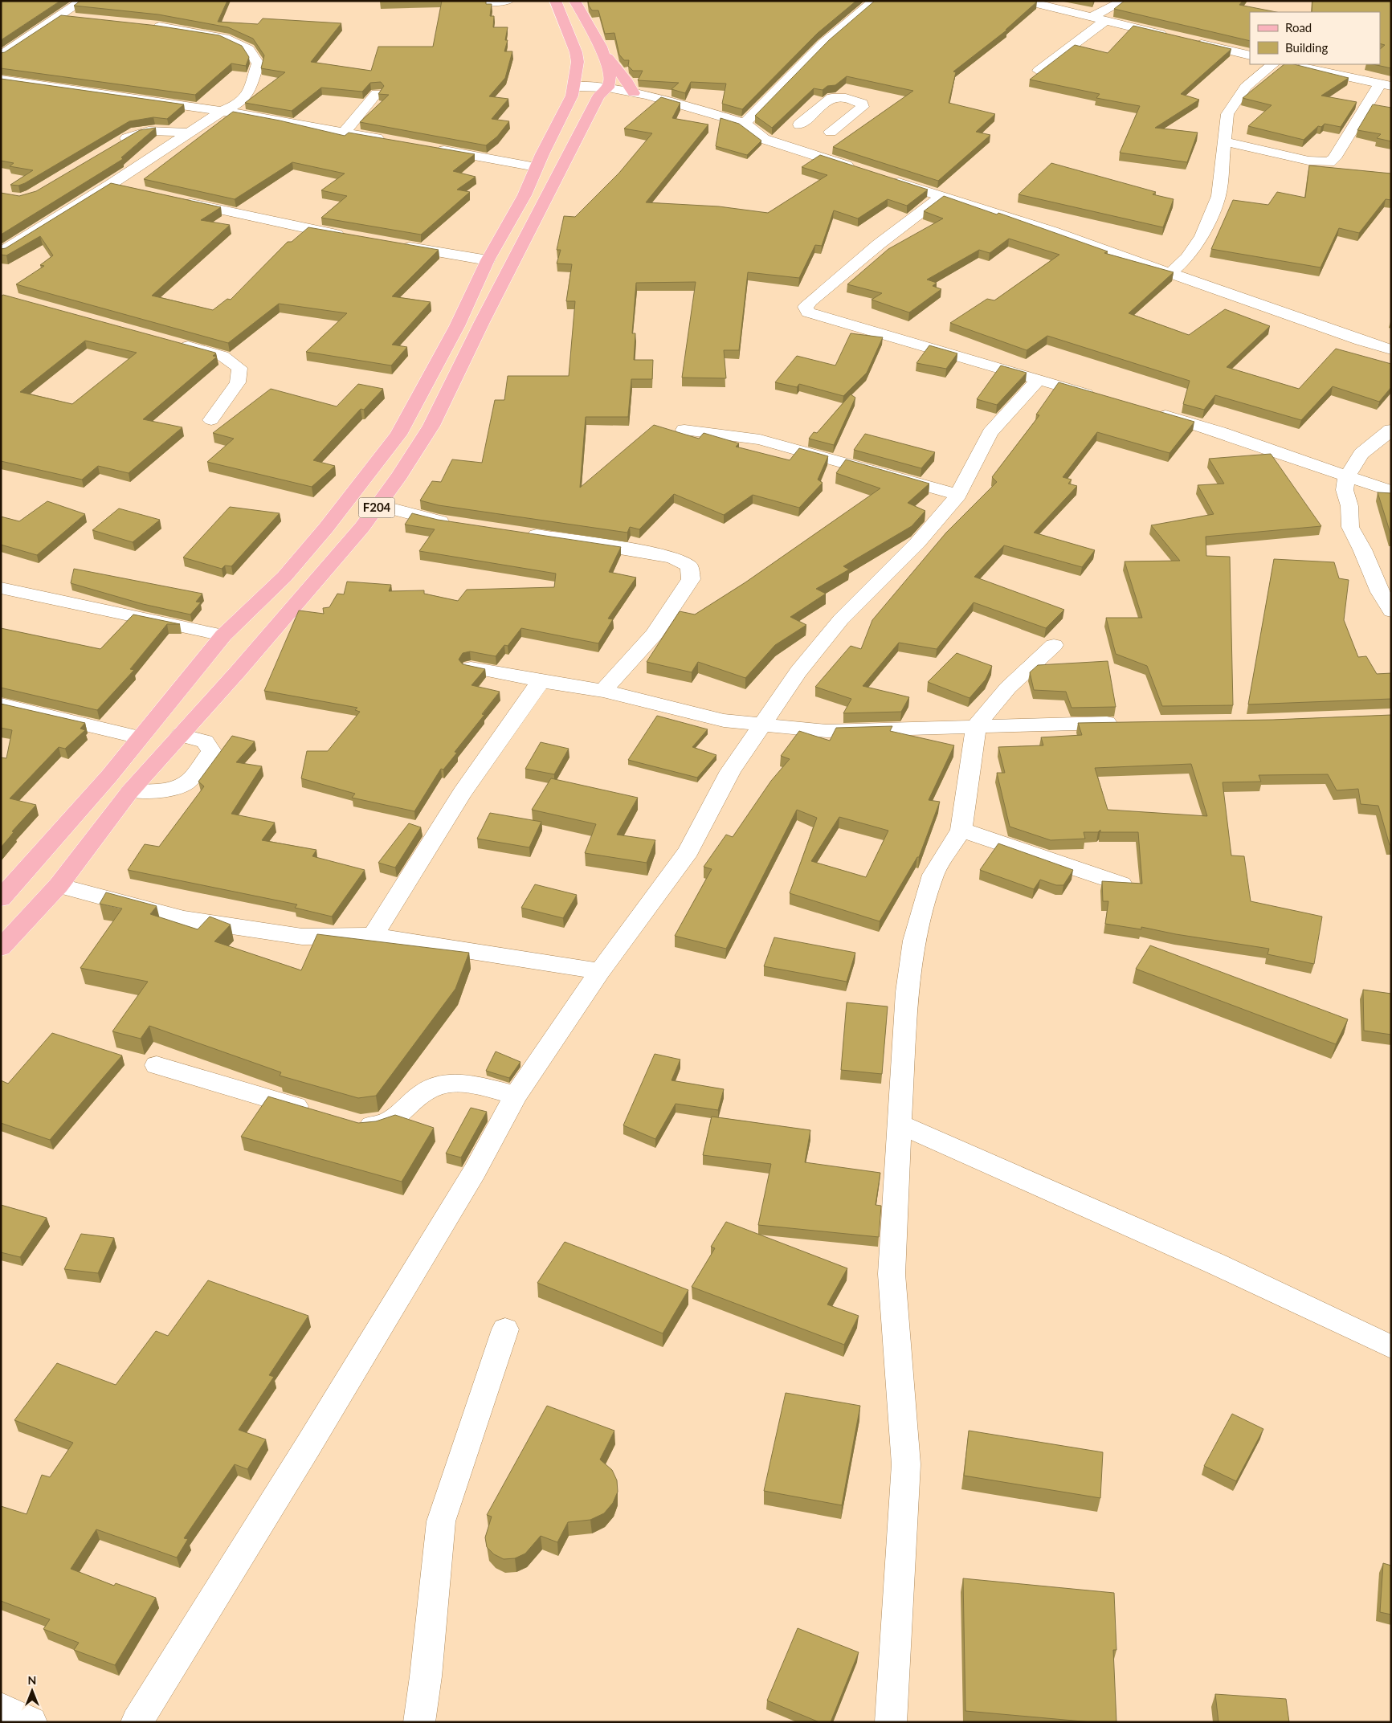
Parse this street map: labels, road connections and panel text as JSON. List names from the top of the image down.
{
  "streets": {
    "main road": ["F204"]
  },
  "legend": ["Road", "Building"],
  "north": "top"
}
